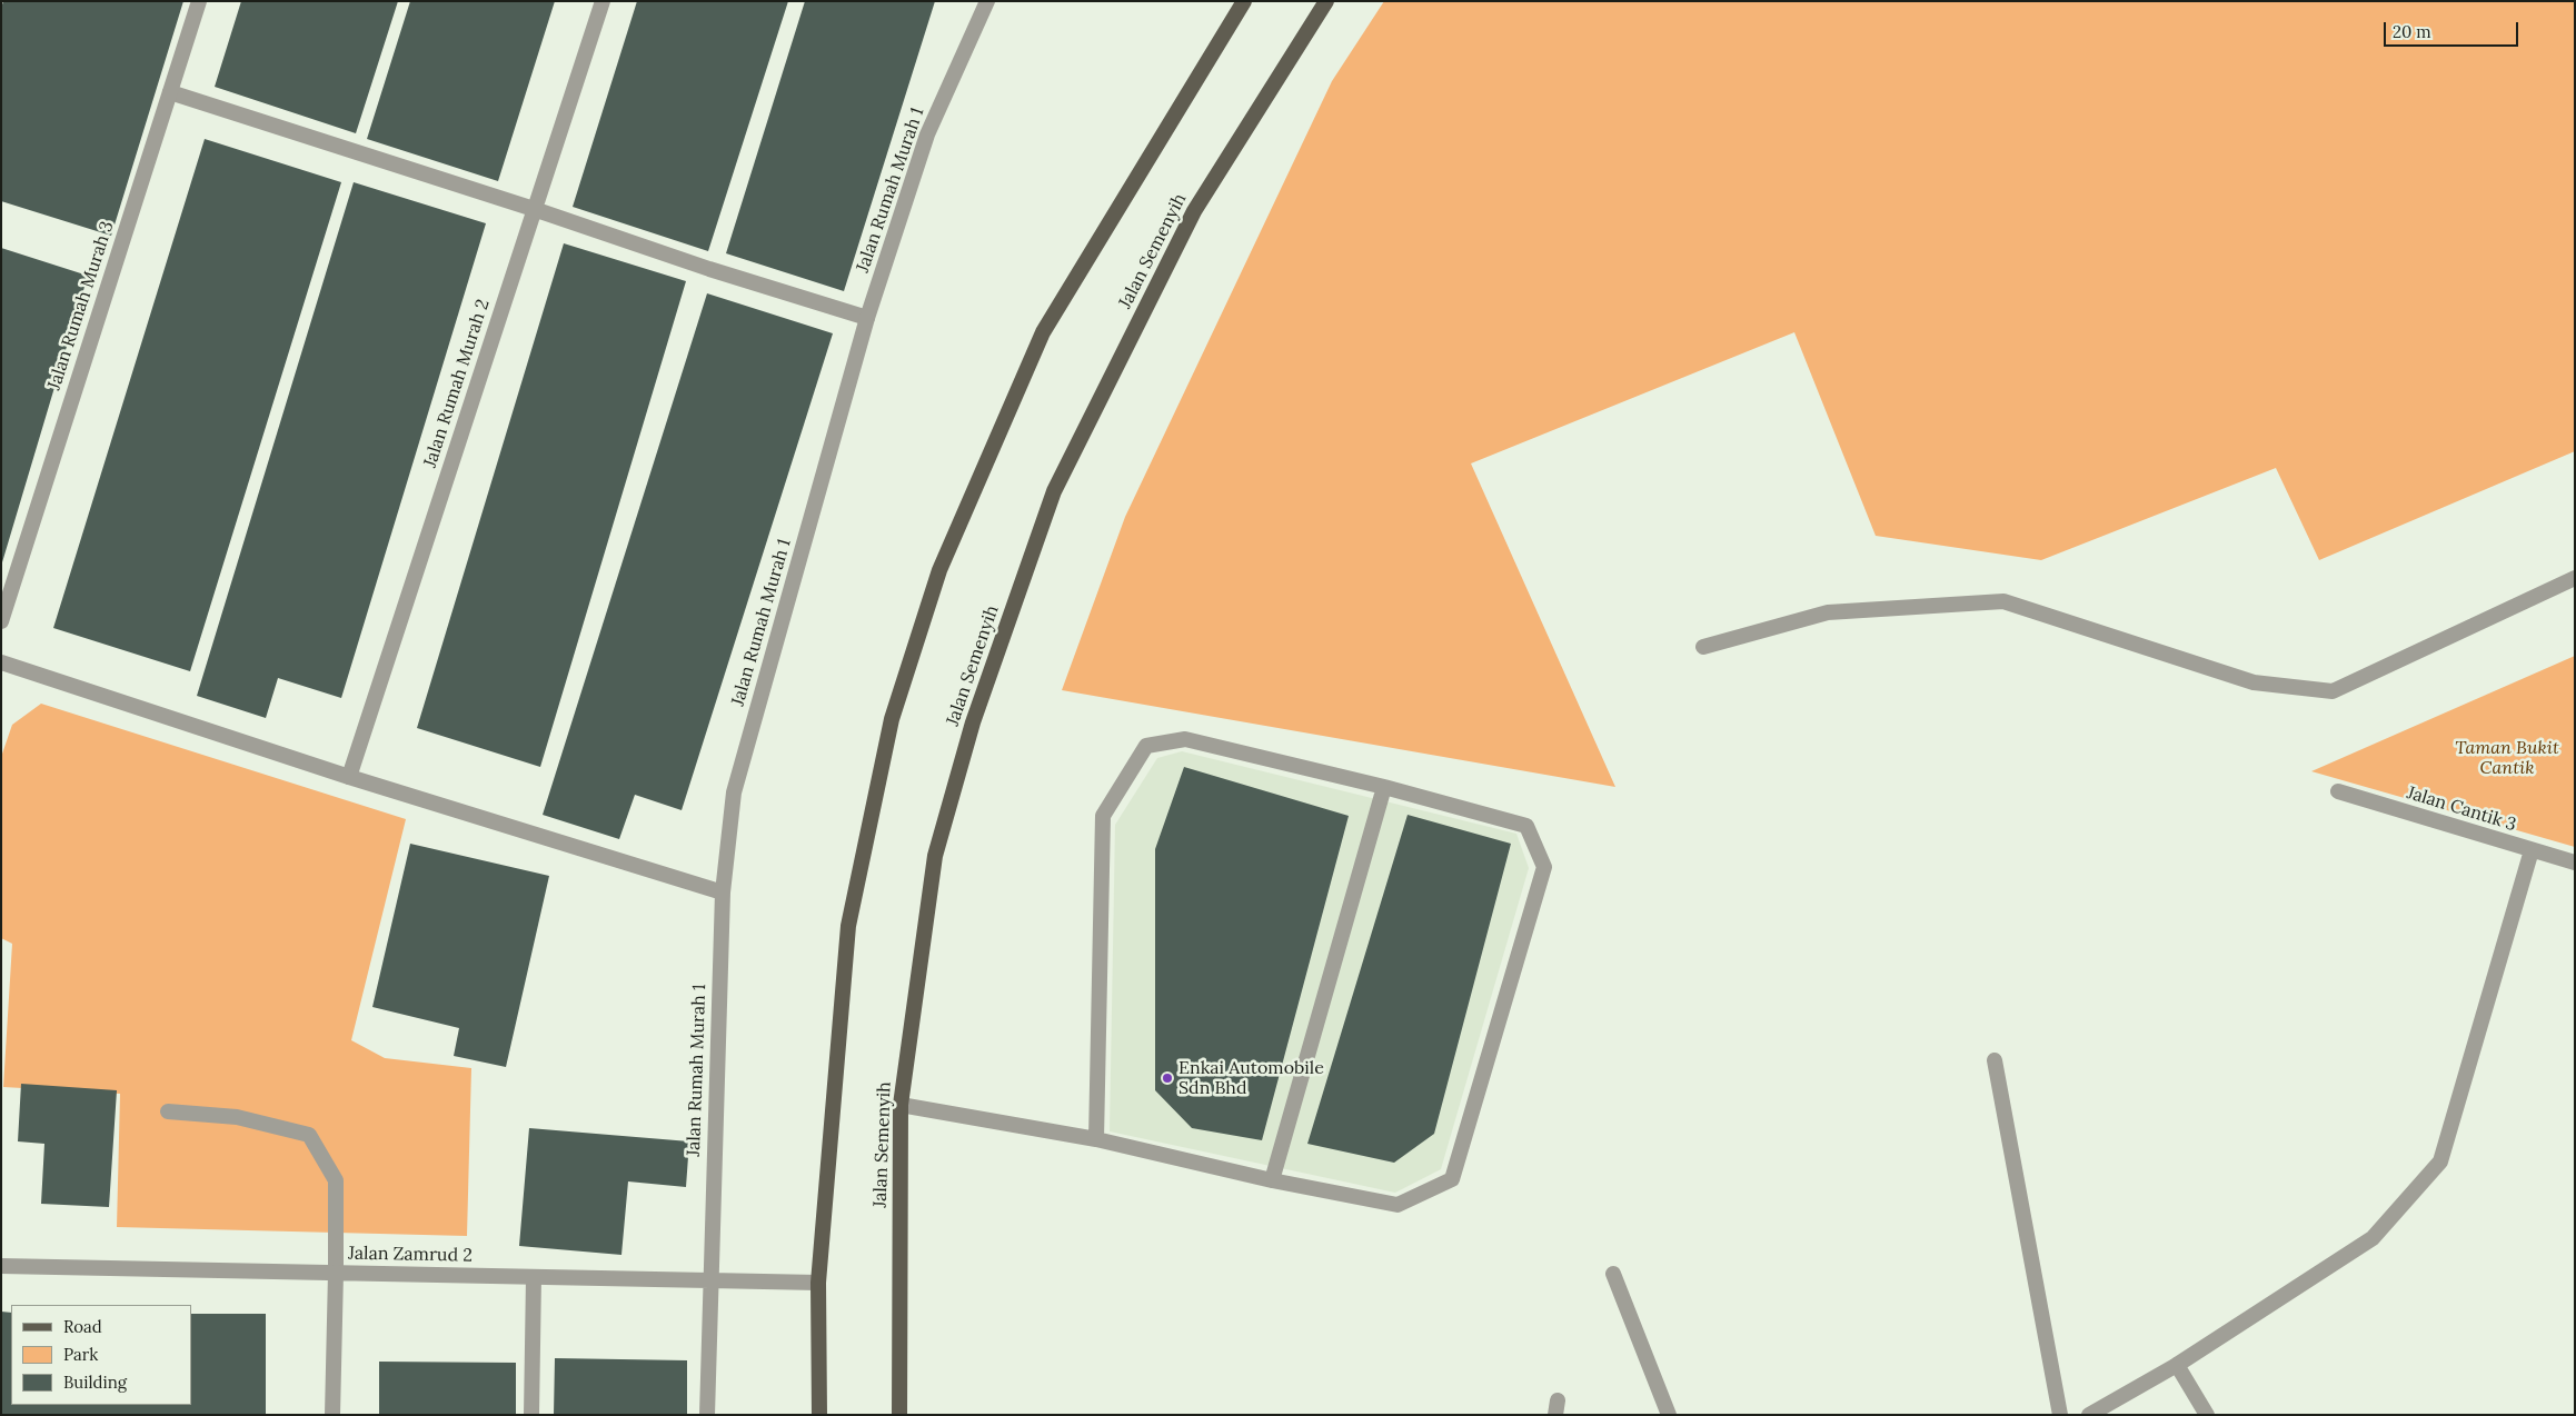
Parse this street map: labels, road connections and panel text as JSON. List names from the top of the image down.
{
  "streets": {
    "main road": ["Jalan Semenyih"],
    "street": [
      "Jalan Rumah Murah 1",
      "Jalan Rumah Murah 3",
      "Jalan Rumah Murah 2",
      "Jalan Cantik 3",
      "Jalan Zamrud 2"
    ]
  },
  "crossings": [
    ["Jalan Rumah Murah 1", "Jalan Zamrud 2"]
  ],
  "parks": ["Taman Bukit Cantik"],
  "places": ["Enkai Automobile Sdn Bhd"],
  "legend": ["Road", "Park", "Building"],
  "scale_bar": "20 m"
}
